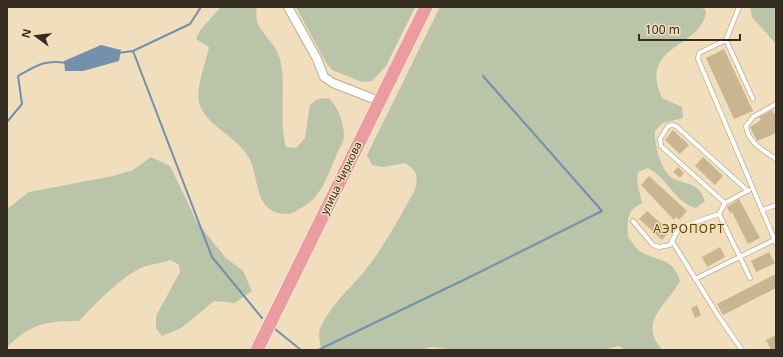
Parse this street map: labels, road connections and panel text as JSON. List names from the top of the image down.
{
  "streets": {
    "main road": ["улица Чиркова"]
  },
  "districts": ["АЭРОПОРТ"],
  "scale_bar": "100 m",
  "north": "left"
}
